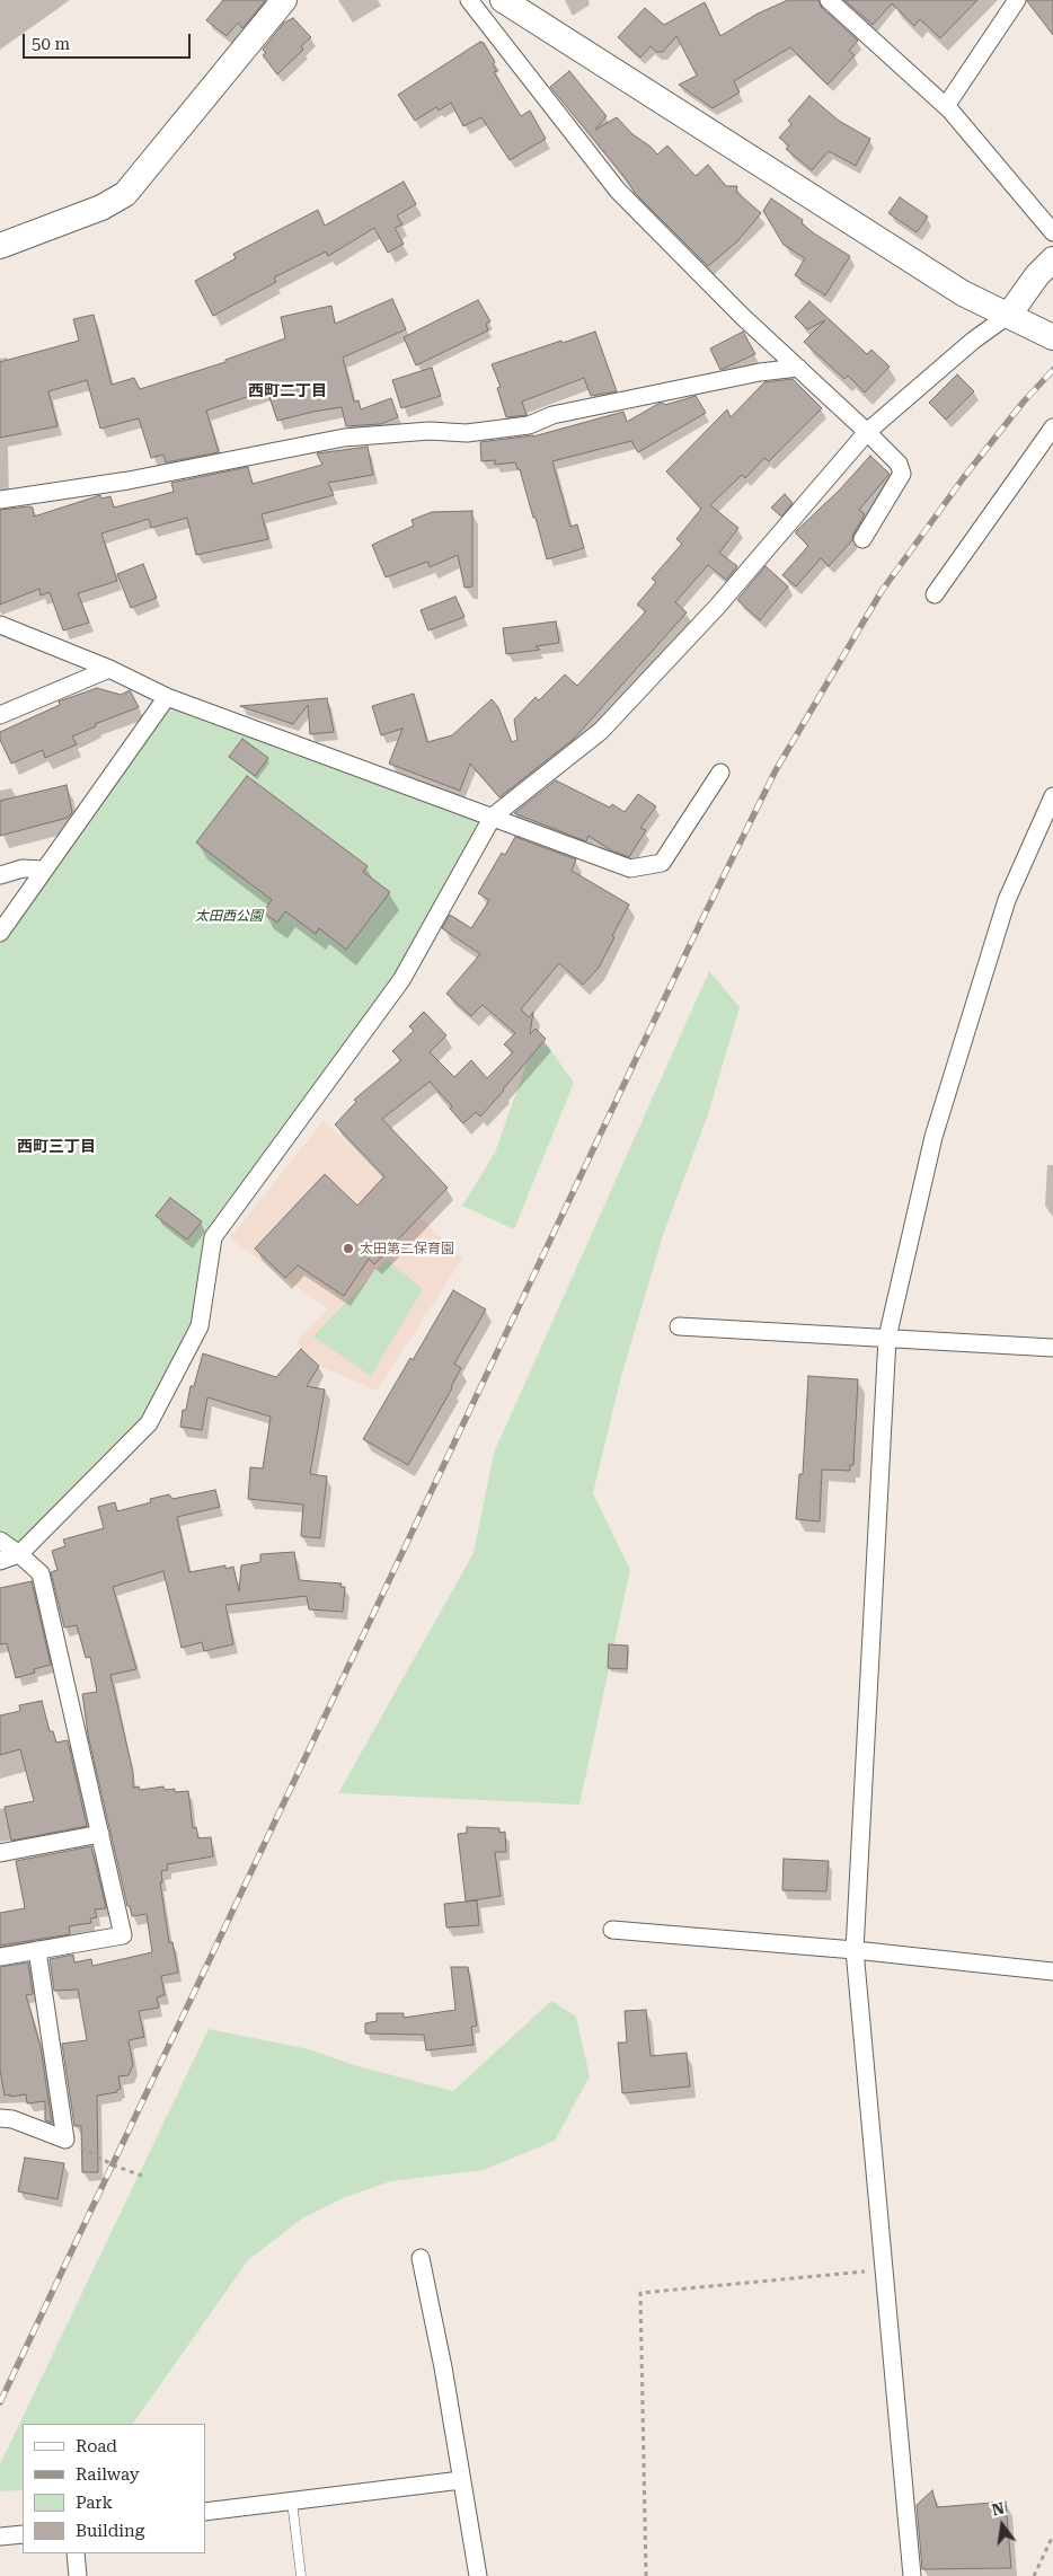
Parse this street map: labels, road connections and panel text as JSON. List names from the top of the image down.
{
  "districts": ["西町二丁目", "西町三丁目"],
  "parks": ["太田西公園"],
  "places": ["太田第二保育園"],
  "legend": [
    "Road",
    "Railway",
    "Park",
    "Building"
  ],
  "scale_bar": "50 m",
  "north": "top"
}
